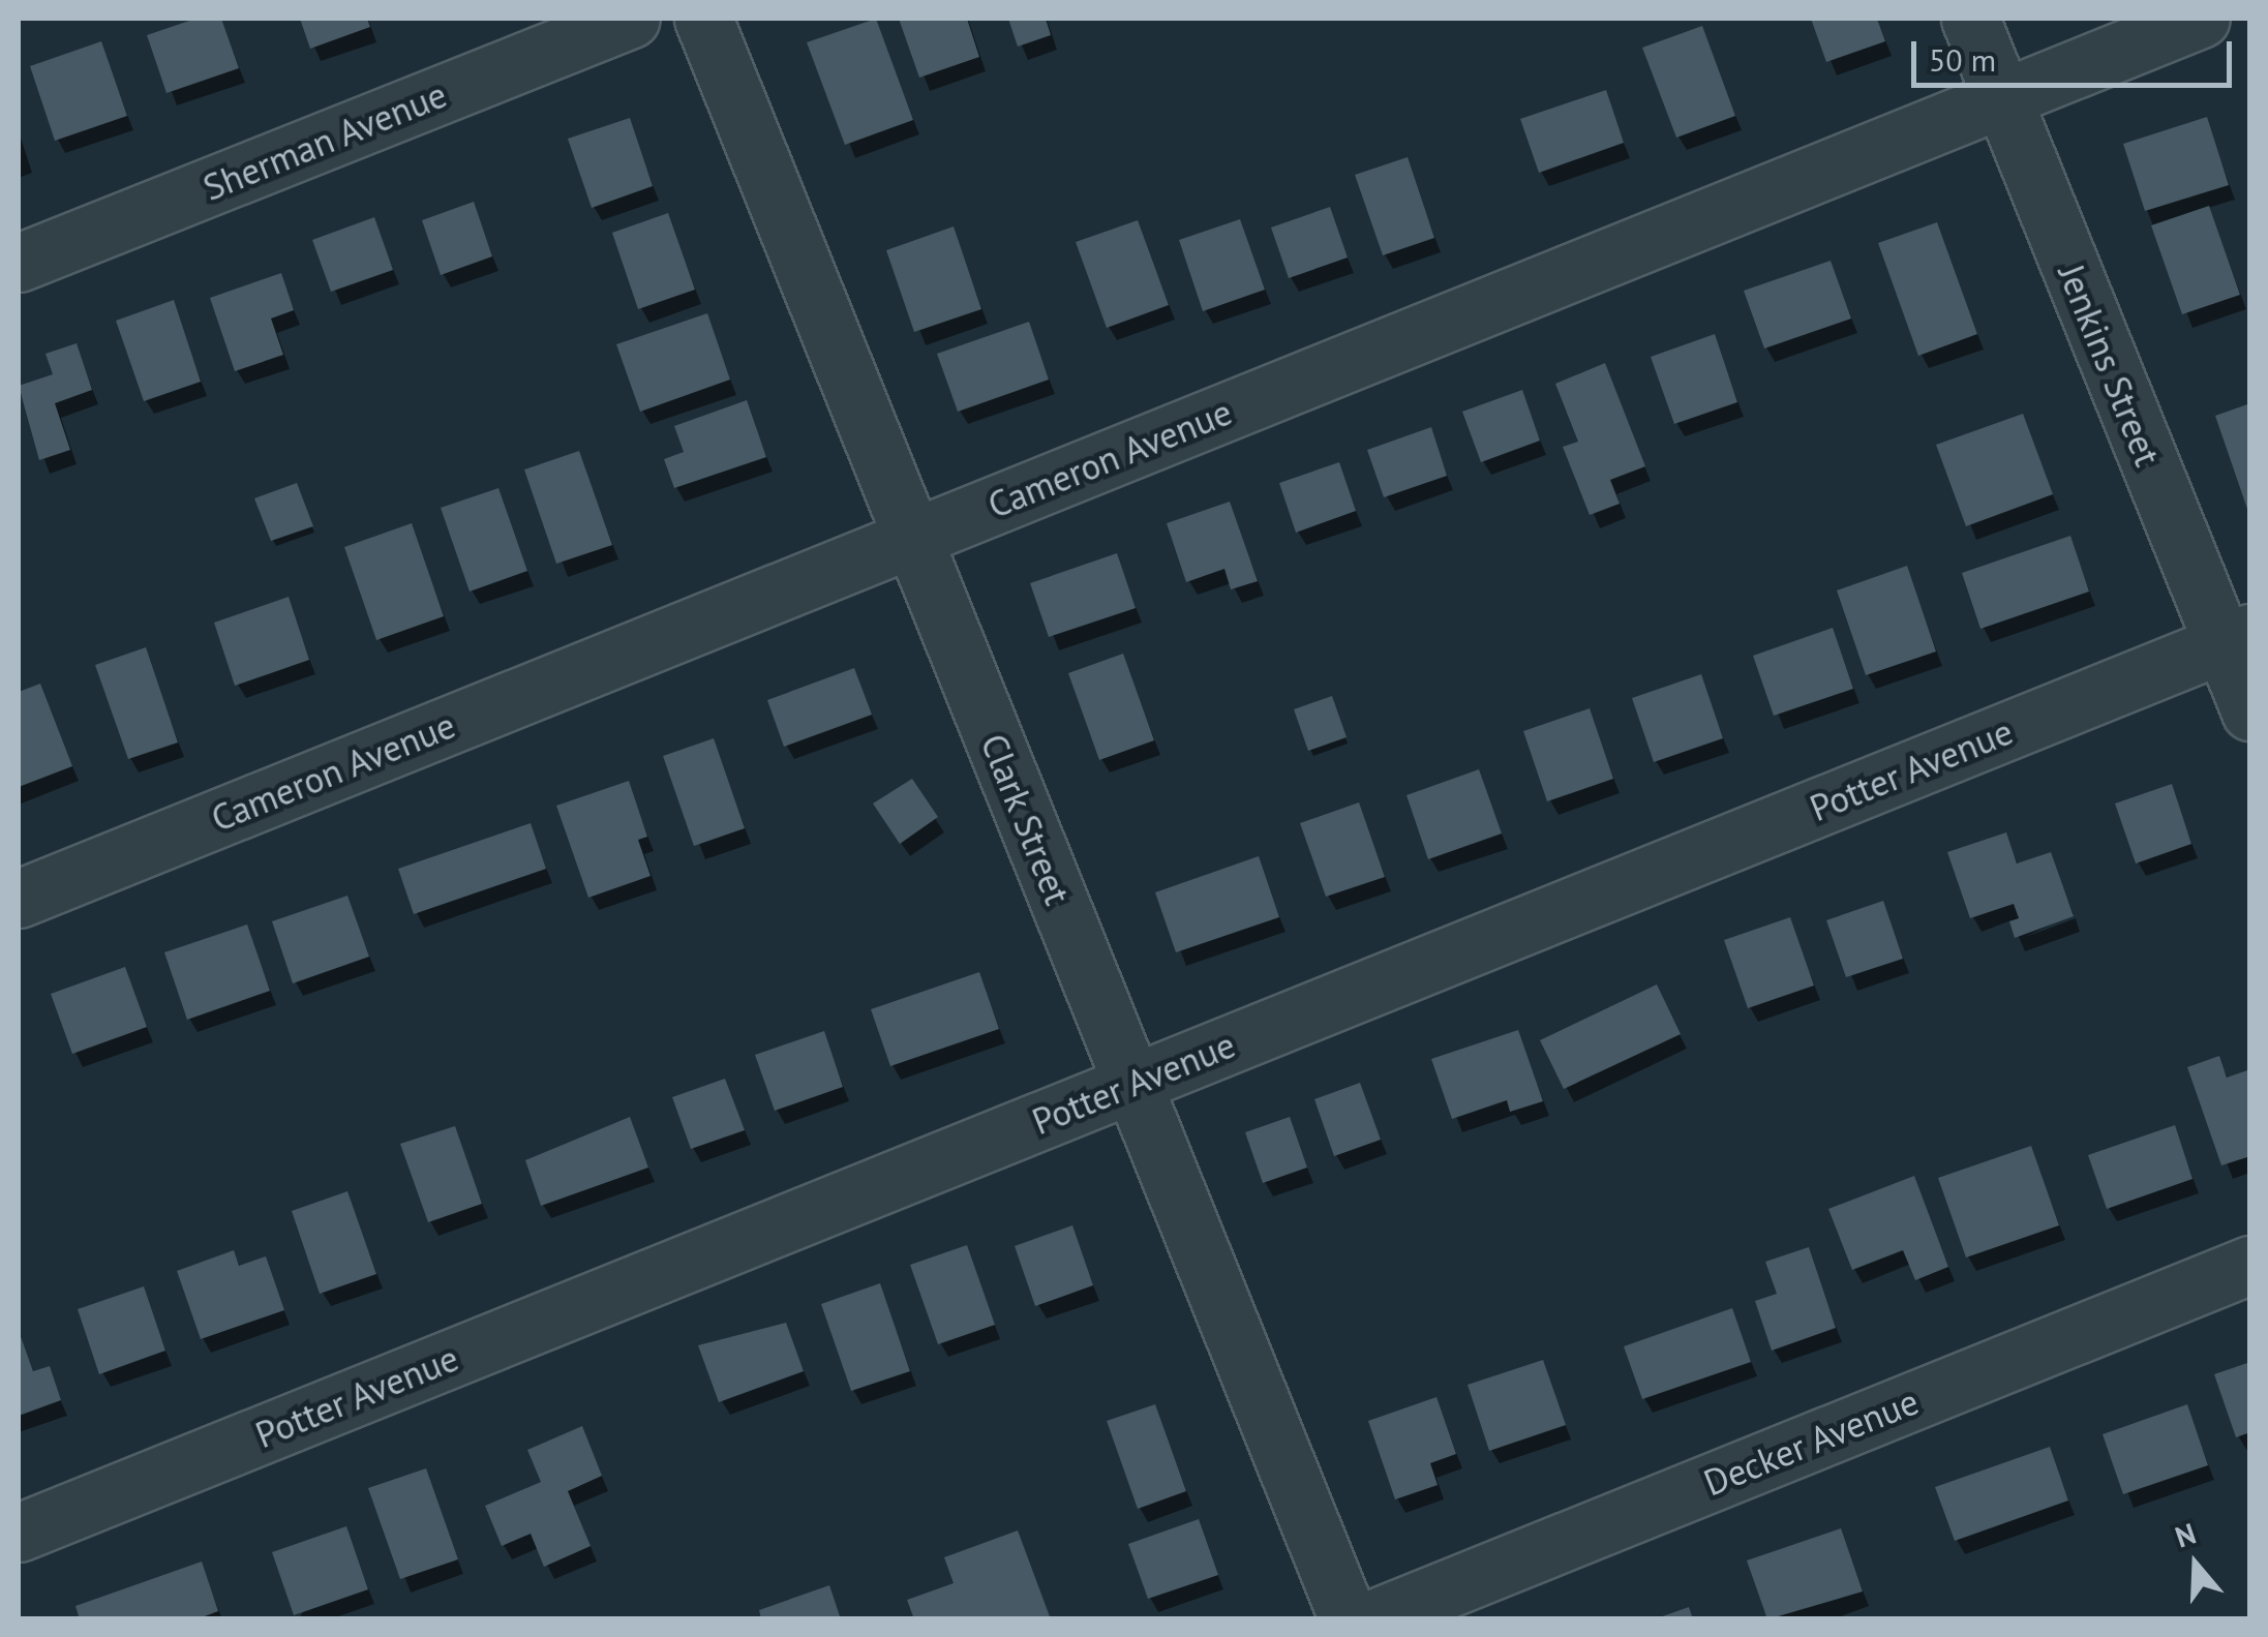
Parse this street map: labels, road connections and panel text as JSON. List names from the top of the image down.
{
  "streets": {
    "street": [
      "Sherman Avenue",
      "Jenkins Street",
      "Cameron Avenue",
      "Potter Avenue",
      "Clark Street",
      "Decker Avenue"
    ]
  },
  "crossings": [
    ["Jenkins Street", "Cameron Avenue"],
    ["Jenkins Street", "Potter Avenue"],
    ["Cameron Avenue", "Clark Street"],
    ["Potter Avenue", "Clark Street"]
  ],
  "scale_bar": "50 m",
  "north": "top"
}
